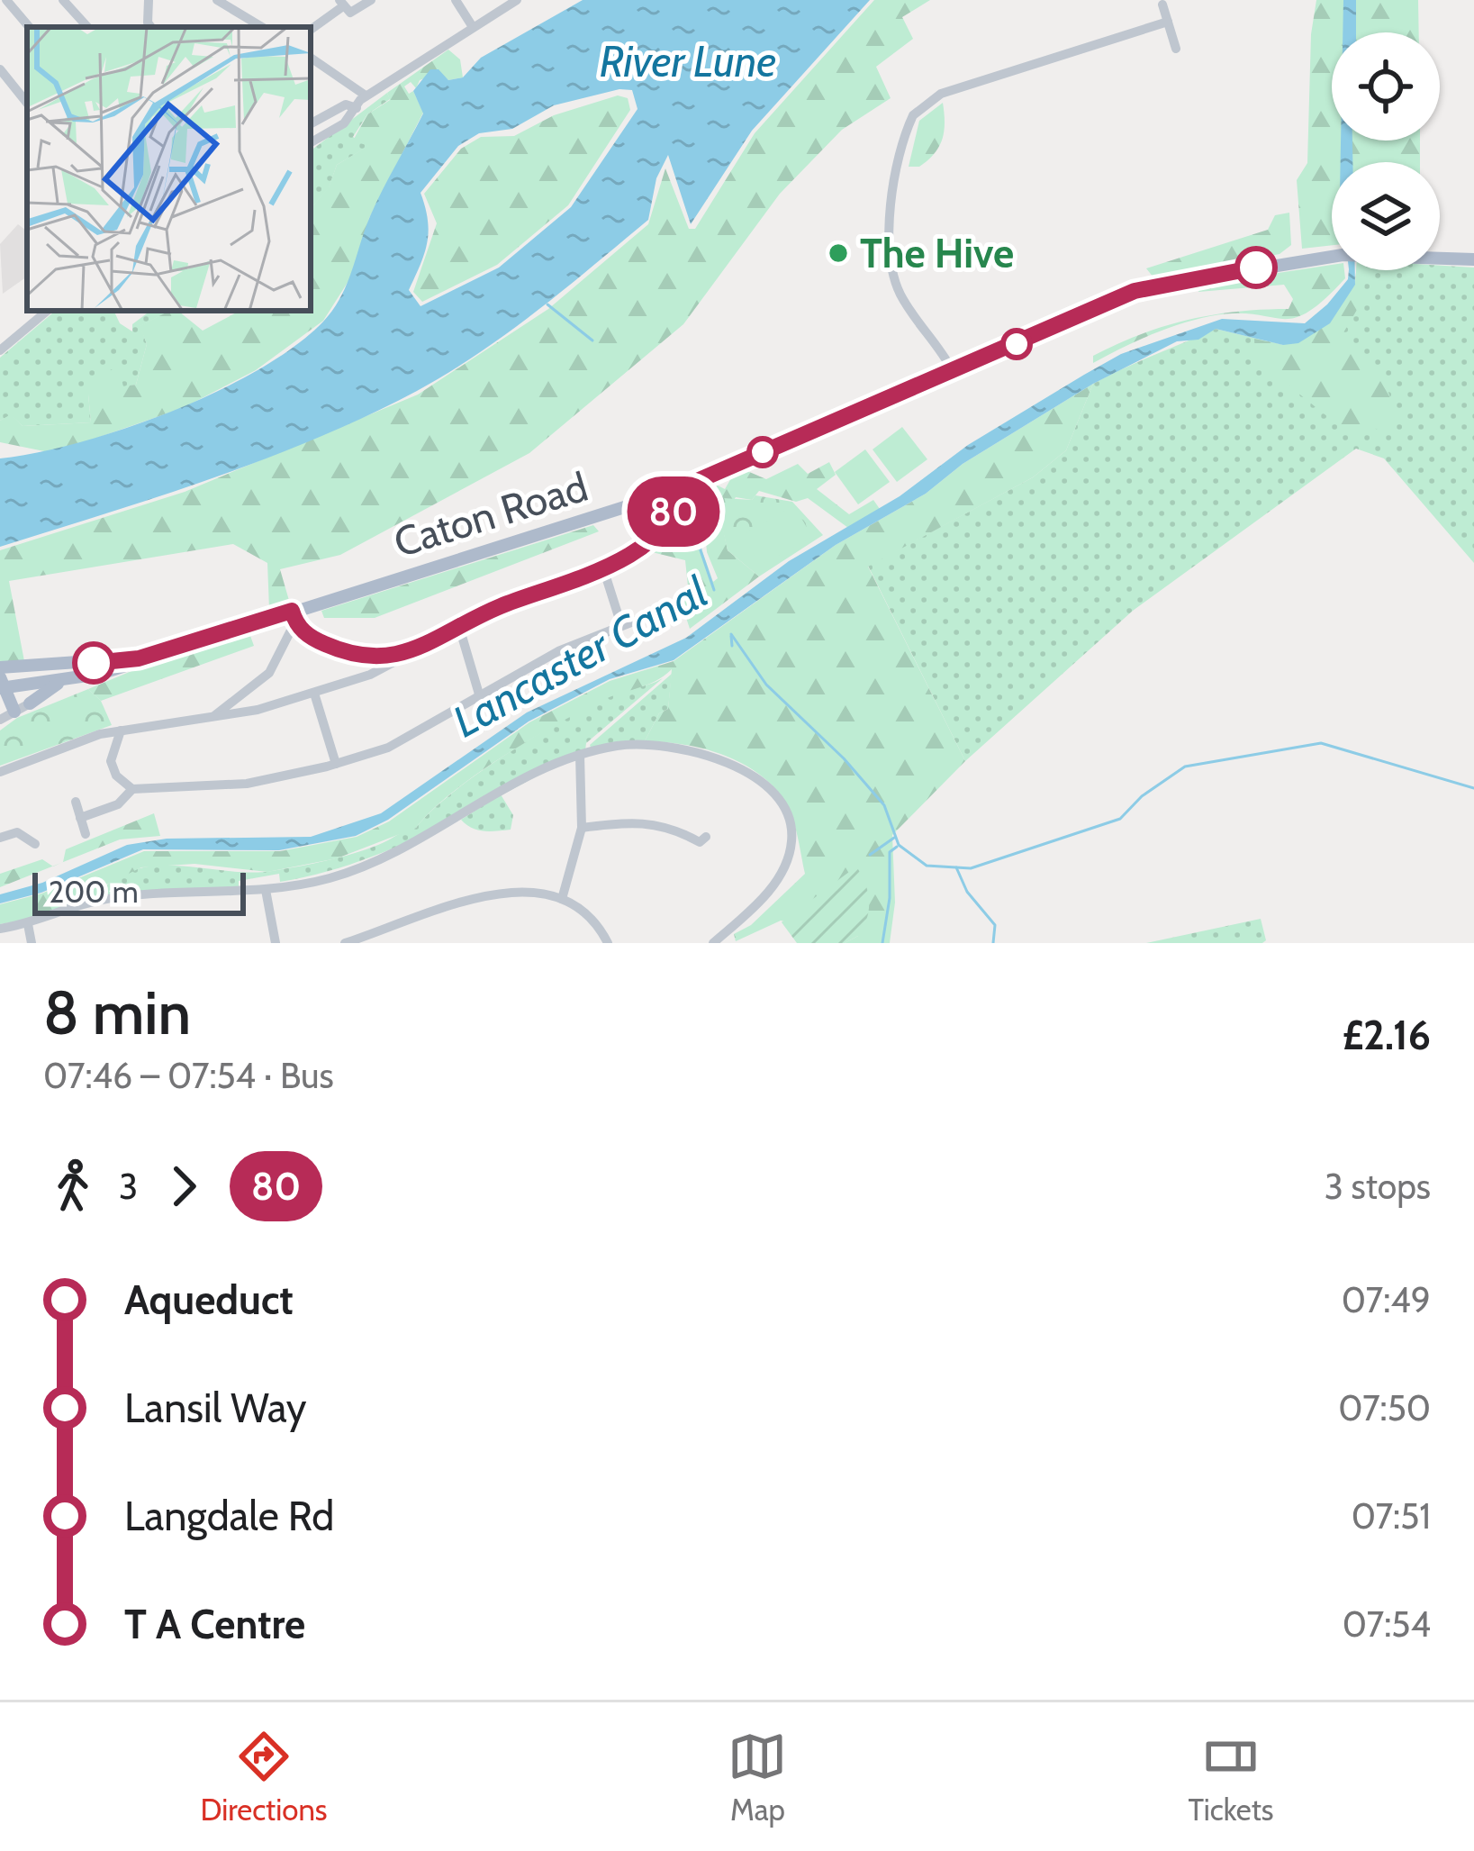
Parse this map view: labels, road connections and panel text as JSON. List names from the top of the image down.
{
  "streets": {
    "main road": ["Caton Road"]
  },
  "water": ["River Lune", "Lancaster Canal"],
  "places": ["The Hive"],
  "lines": ["bus line 80"],
  "scale_bar": "200 m",
  "page": {
    "on_map": "80",
    "scale": "200 m",
    "heading": ["8 min", "07:46 – 07:54 · Bus", "£2.16"],
    "legs": ["3", "80", "3 stops"],
    "list": [
      {
        "name": "Aqueduct",
        "value": "07:49"
      },
      {
        "name": "Lansil Way",
        "value": "07:50"
      },
      {
        "name": "Langdale Rd",
        "value": "07:51"
      },
      {
        "name": "T A Centre",
        "value": "07:54"
      }
    ],
    "tabs": ["Directions", "Map", "Tickets"]
  }
}
